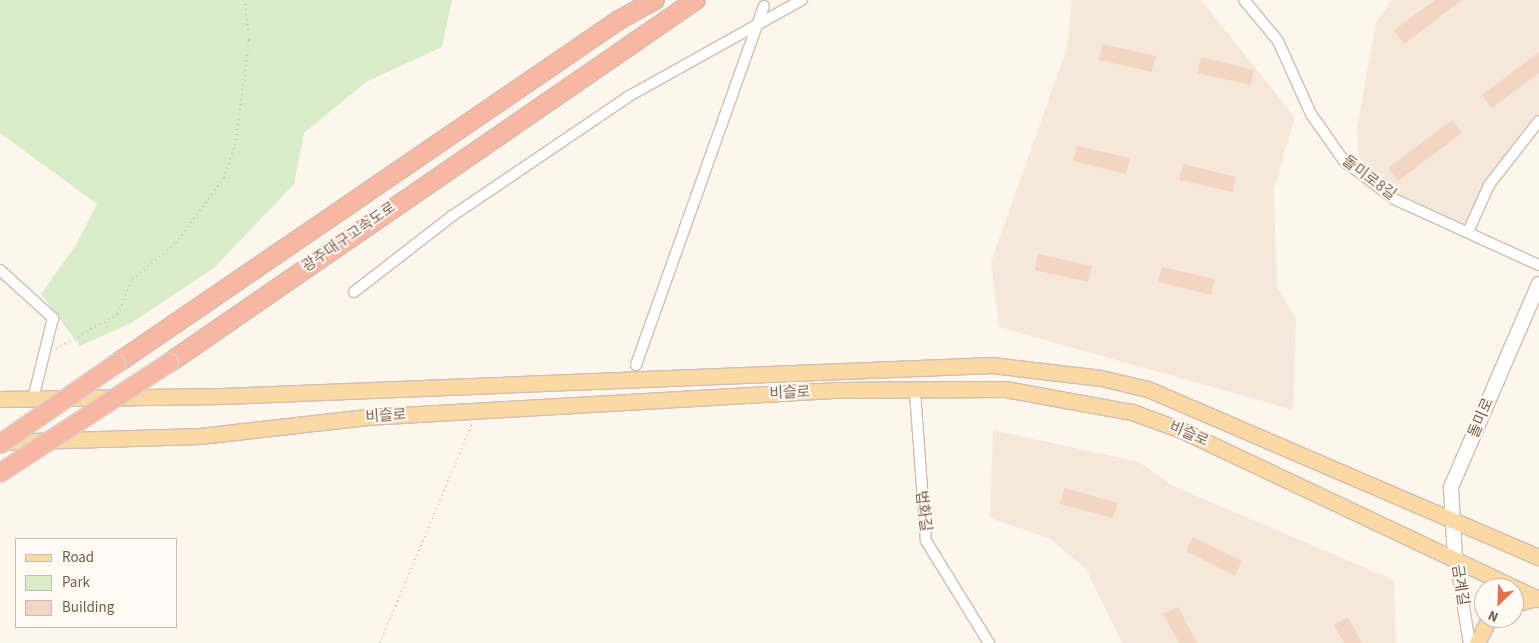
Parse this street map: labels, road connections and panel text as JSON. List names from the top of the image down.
{
  "streets": {
    "highway": ["광주대구고속도로"],
    "main road": ["비슬로", "돌미로"],
    "street": ["돌미로8길", "법화길", "금계길"]
  },
  "crossings": [
    ["광주대구고속도로", "비슬로"],
    ["비슬로", "돌미로"],
    ["비슬로", "법화길"],
    ["비슬로", "금계길"],
    ["돌미로", "금계길"]
  ],
  "legend": ["Road", "Park", "Building"],
  "north": "bottom left"
}
